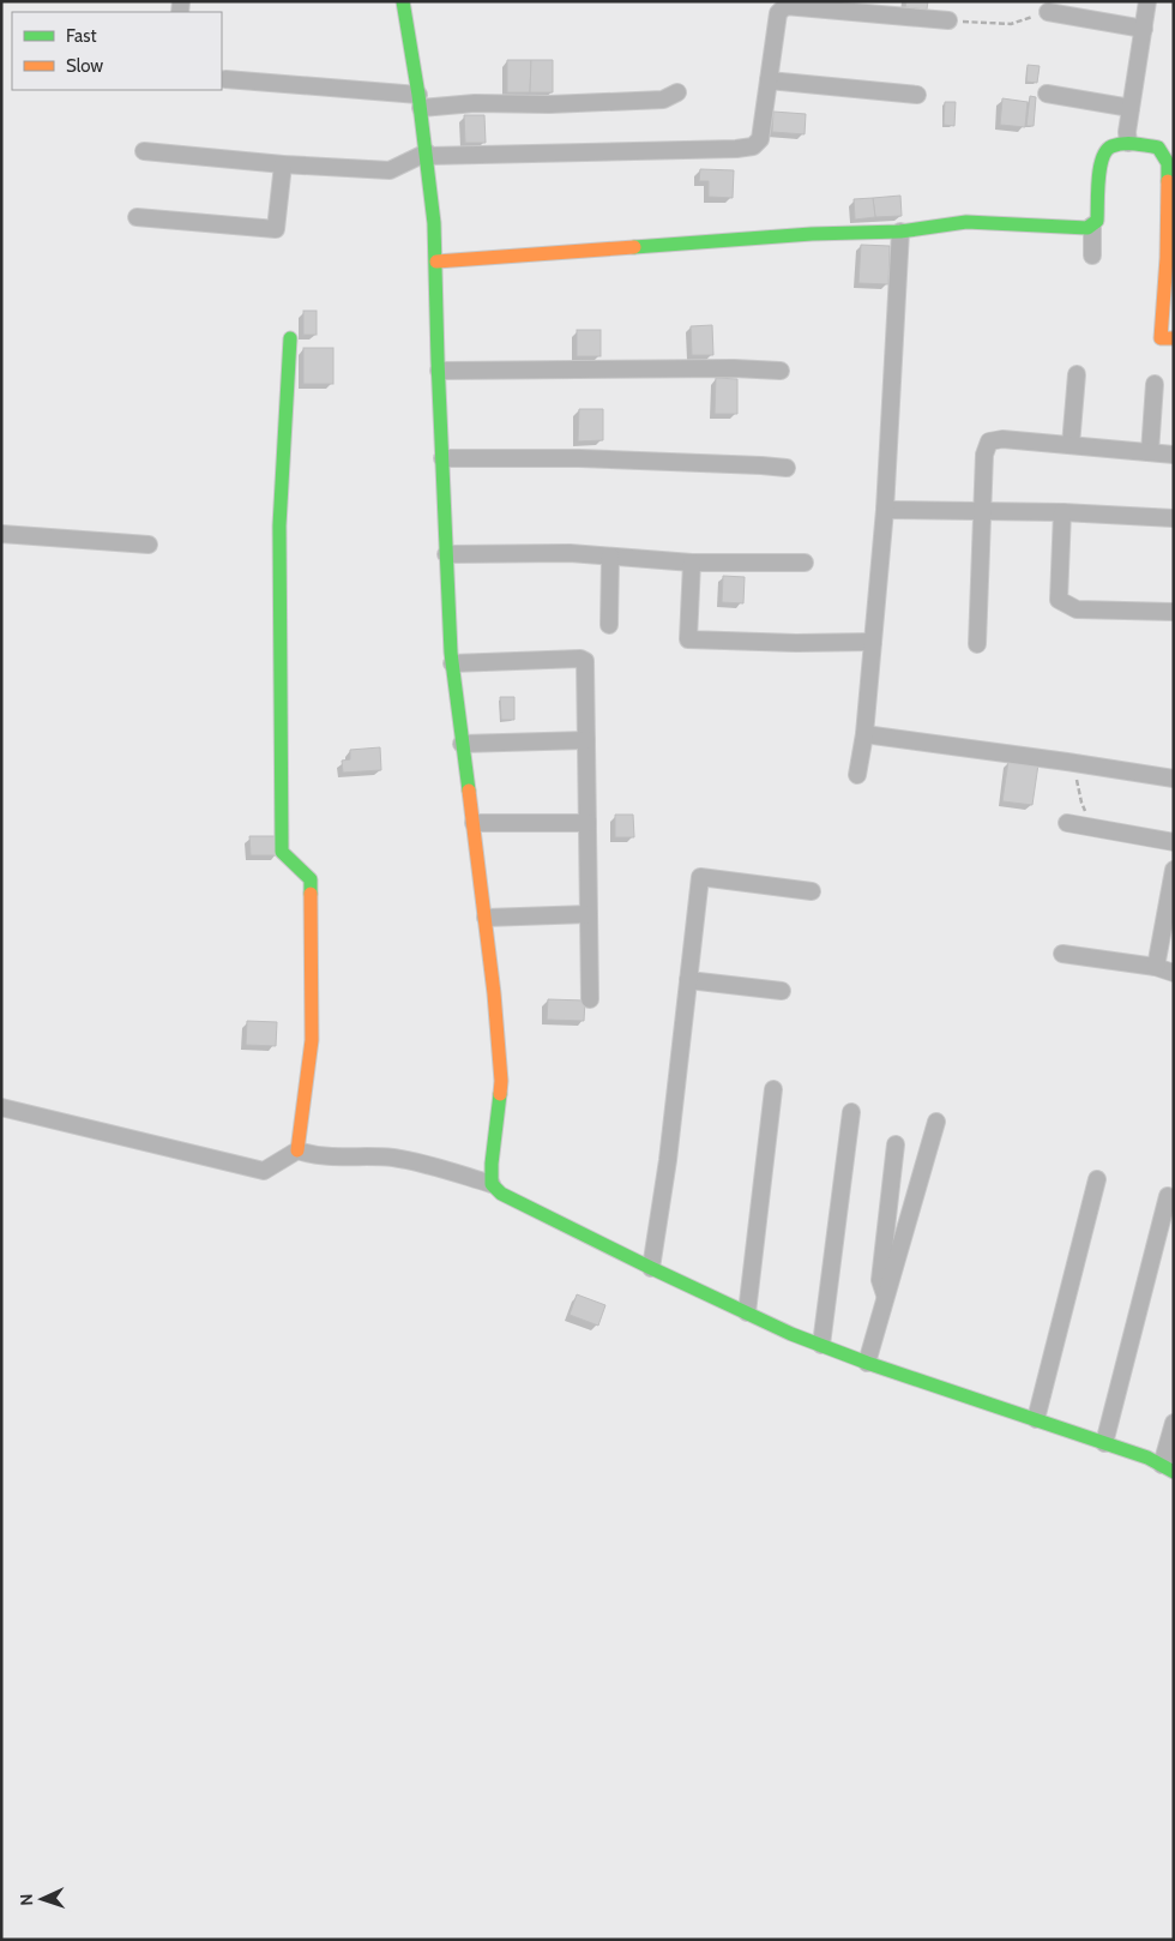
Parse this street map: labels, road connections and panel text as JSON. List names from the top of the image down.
{
  "legend": ["Fast", "Slow"],
  "north": "left"
}
